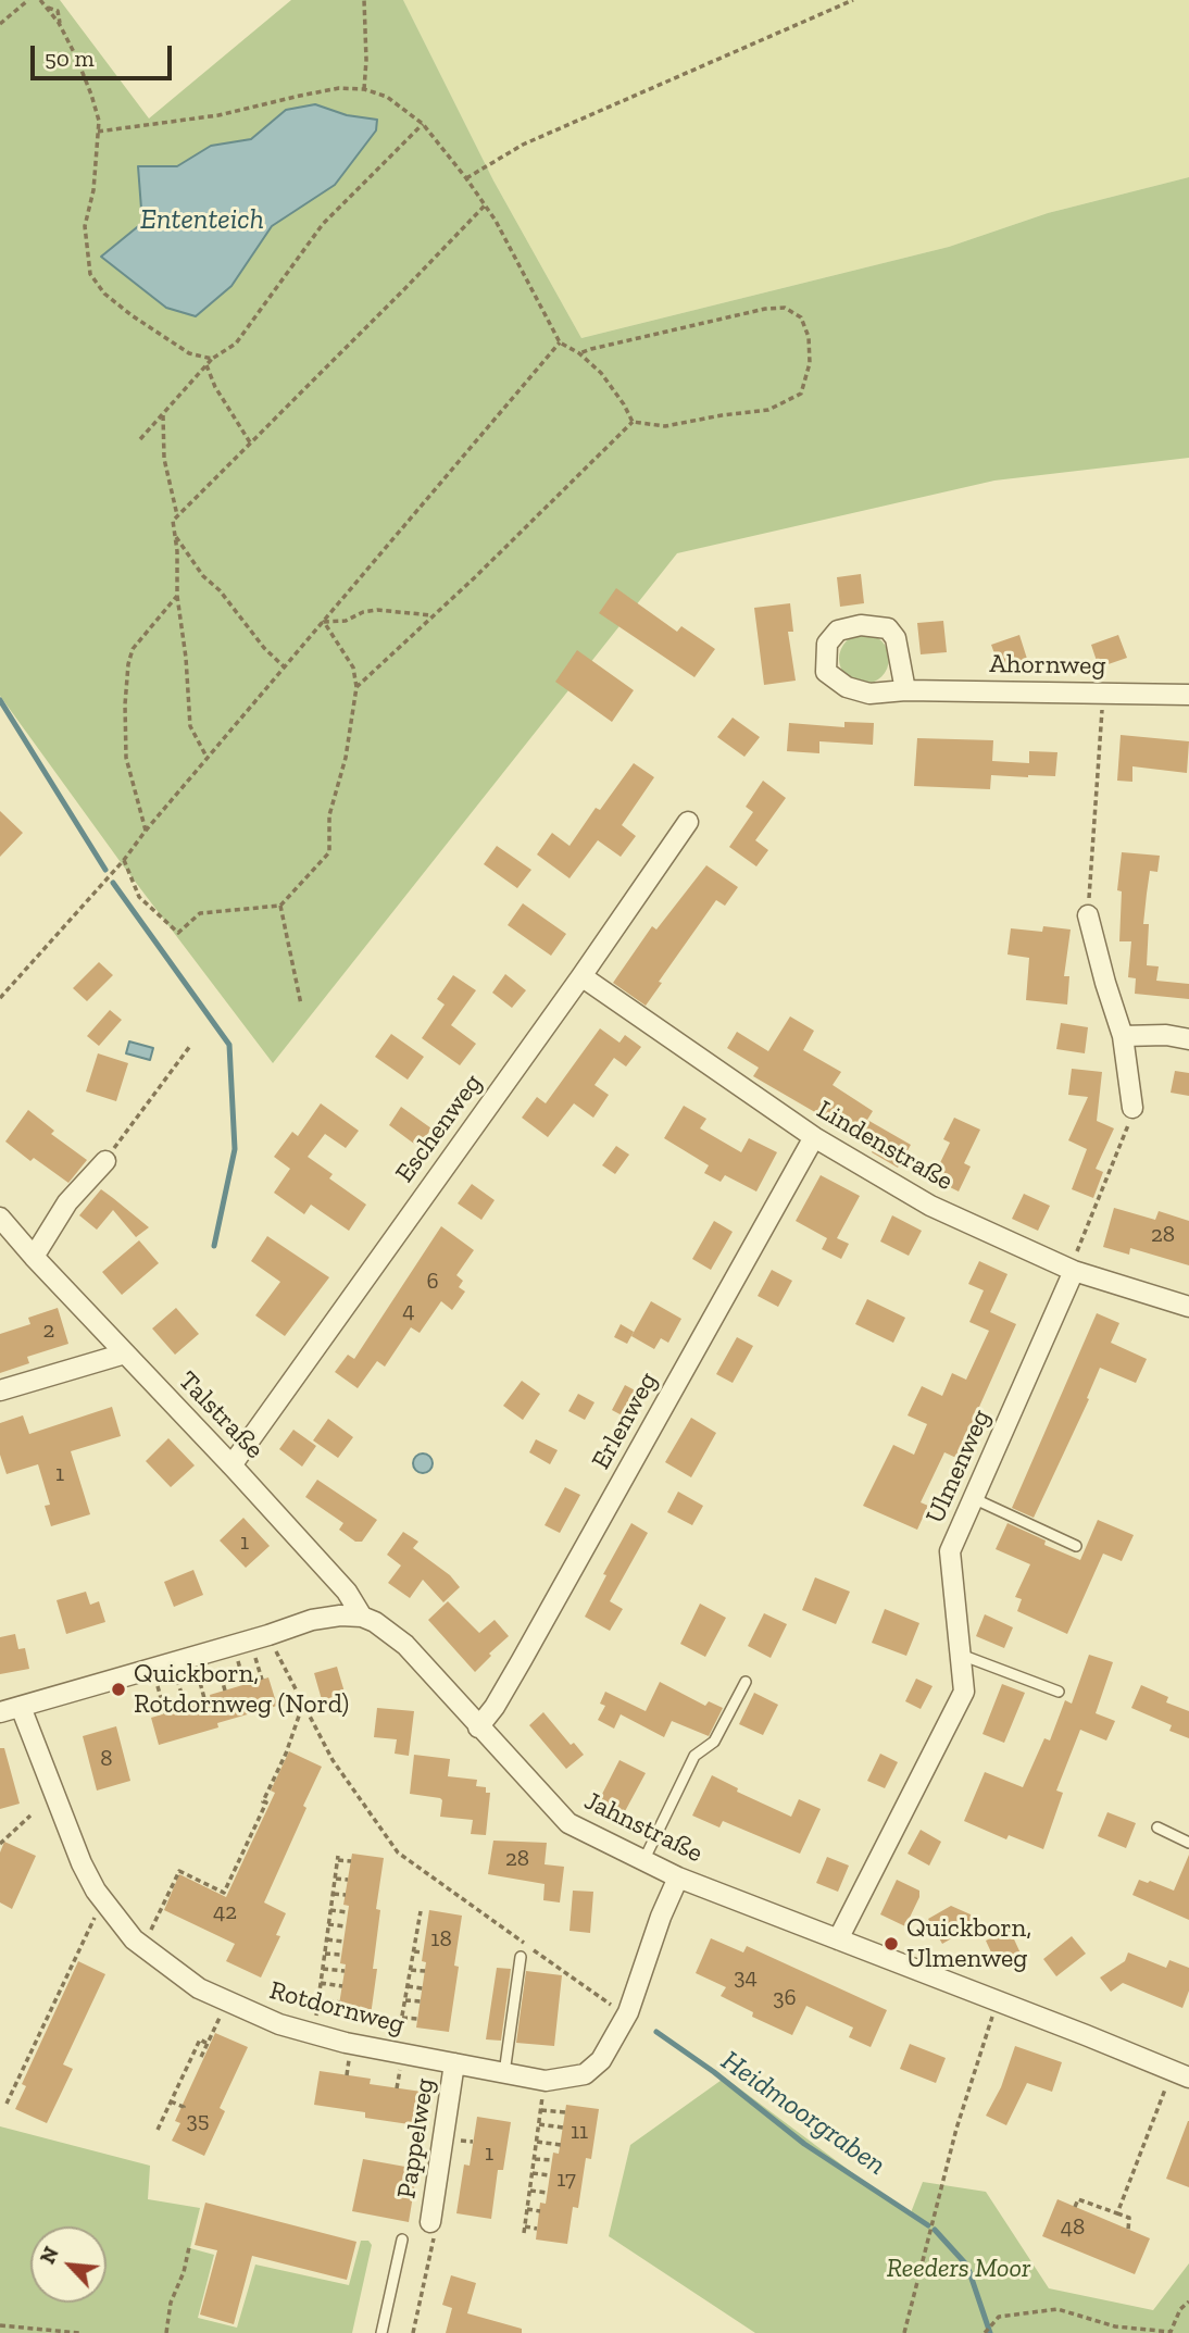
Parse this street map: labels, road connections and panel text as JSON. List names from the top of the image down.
{
  "streets": {
    "street": [
      "Ahornweg",
      "Eschenweg",
      "Lindenstraße",
      "Talstraße",
      "Erlenweg",
      "Ulmenweg",
      "Jahnstraße",
      "Rotdornweg",
      "Pappelweg"
    ]
  },
  "crossings": [
    ["Eschenweg", "Lindenstraße"],
    ["Eschenweg", "Talstraße"],
    ["Lindenstraße", "Erlenweg"],
    ["Lindenstraße", "Ulmenweg"],
    ["Talstraße", "Jahnstraße"],
    ["Erlenweg", "Jahnstraße"],
    ["Ulmenweg", "Jahnstraße"],
    ["Jahnstraße", "Rotdornweg"],
    ["Rotdornweg", "Pappelweg"]
  ],
  "water": ["Ententeich", "Heidmoorgraben"],
  "parks": ["Reeders Moor"],
  "places": ["Quickborn, Rotdornweg (Nord)", "Quickborn, Ulmenweg"],
  "house_numbers": [
    "28",
    "6",
    "4",
    "2",
    "1",
    "1",
    "8",
    "28",
    "42",
    "18",
    "34",
    "36",
    "35",
    "11",
    "1",
    "17",
    "48"
  ],
  "scale_bar": "50 m",
  "north": "top left"
}
